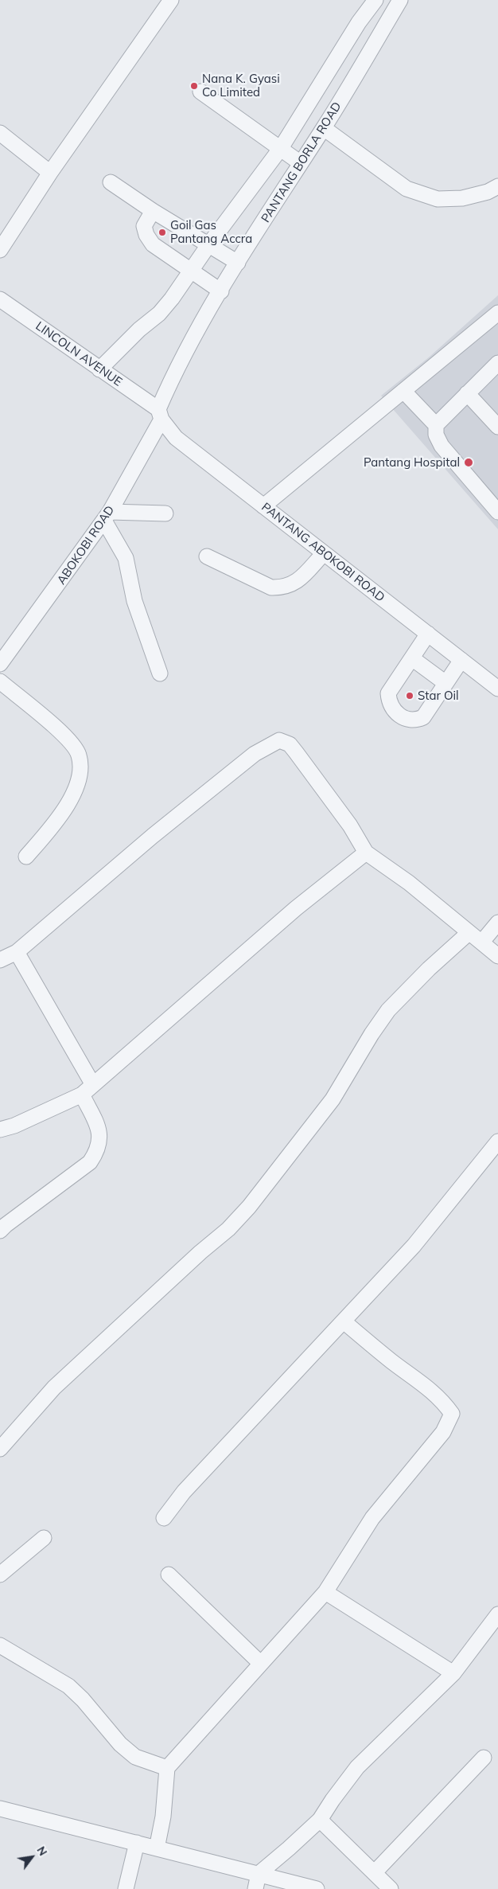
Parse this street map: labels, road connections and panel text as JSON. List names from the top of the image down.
{
  "streets": {
    "street": [
      "PANTANG BORLA ROAD",
      "LINCOLN AVENUE",
      "ABOKOBI ROAD",
      "PANTANG ABOKOBI ROAD"
    ]
  },
  "crossings": [
    ["PANTANG BORLA ROAD", "LINCOLN AVENUE"],
    ["PANTANG BORLA ROAD", "ABOKOBI ROAD"],
    ["PANTANG BORLA ROAD", "PANTANG ABOKOBI ROAD"],
    ["LINCOLN AVENUE", "ABOKOBI ROAD"],
    ["LINCOLN AVENUE", "PANTANG ABOKOBI ROAD"],
    ["ABOKOBI ROAD", "PANTANG ABOKOBI ROAD"]
  ],
  "places": [
    "Nana K. Gyasi Co Limited",
    "Goil Gas Pantang Accra",
    "Pantang Hospital",
    "Star Oil"
  ],
  "north": "top right"
}
